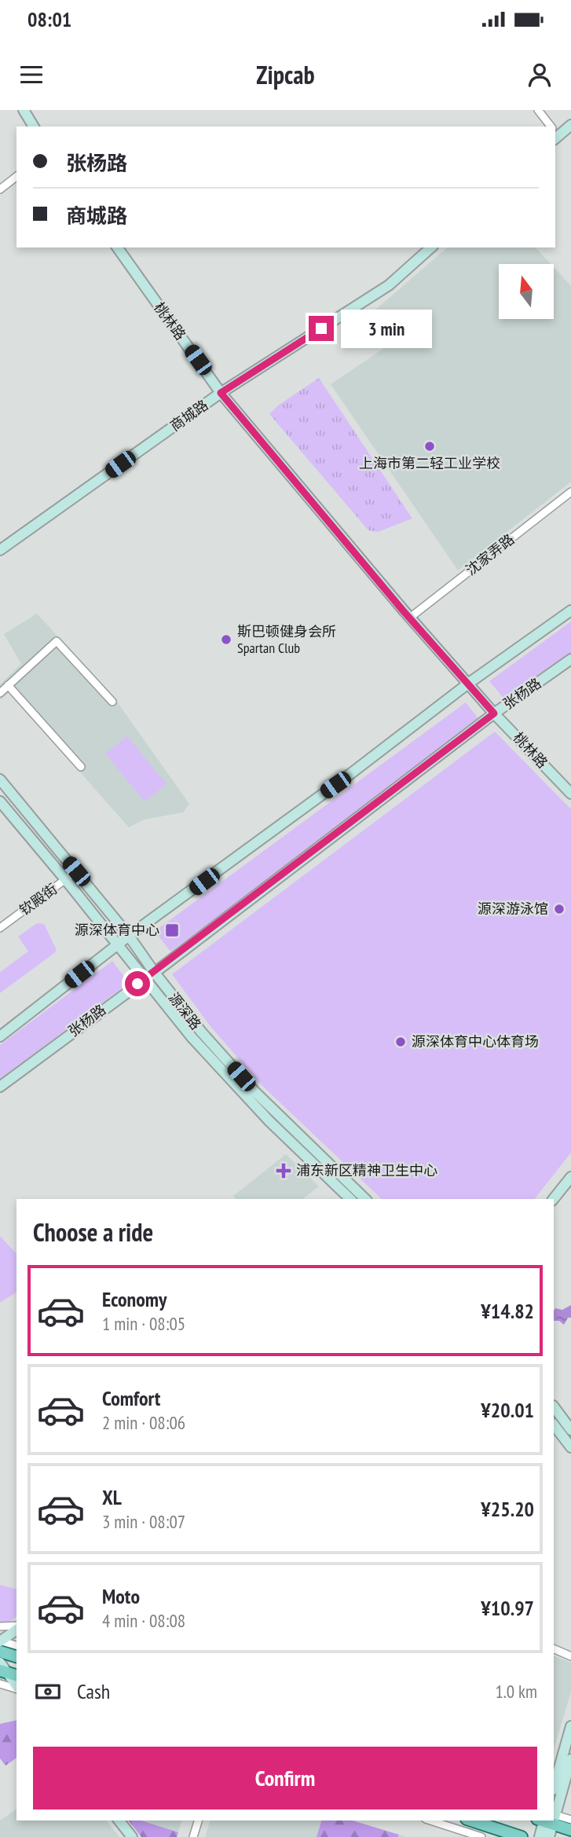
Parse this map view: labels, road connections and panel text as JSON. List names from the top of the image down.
{
  "streets": {
    "main road": [
      "桃林路",
      "商城路",
      "张杨路",
      "源深路"
    ],
    "street": ["沈家弄路", "钦殿街"]
  },
  "crossings": [
    ["桃林路", "商城路"],
    ["桃林路", "沈家弄路"],
    ["桃林路", "张杨路"],
    ["张杨路", "源深路"],
    ["钦殿街", "源深路"]
  ],
  "places": {
    "other": [
      "上海市第二轻工业学校",
      "斯巴顿健身会所 Spartan Club",
      "源深游泳馆",
      "源深体育中心体育场"
    ],
    "transit": ["源深体育中心"],
    "health": ["浦东新区精神卫生中心"]
  },
  "north": "top",
  "page": {
    "status": "08:01",
    "header": "Zipcab",
    "banner": ["张杨路", "商城路"],
    "bubble": "3 min",
    "heading": "Choose a ride",
    "list": [
      {
        "name": "Economy",
        "note": "1 min · 08:05",
        "value": "¥14.82"
      },
      {
        "name": "Comfort",
        "note": "2 min · 08:06",
        "value": "¥20.01"
      },
      {
        "name": "XL",
        "note": "3 min · 08:07",
        "value": "¥25.20"
      },
      {
        "name": "Moto",
        "note": "4 min · 08:08",
        "value": "¥10.97"
      }
    ],
    "pay": ["Cash", "1.0 km"],
    "buttons": "Confirm"
  }
}
